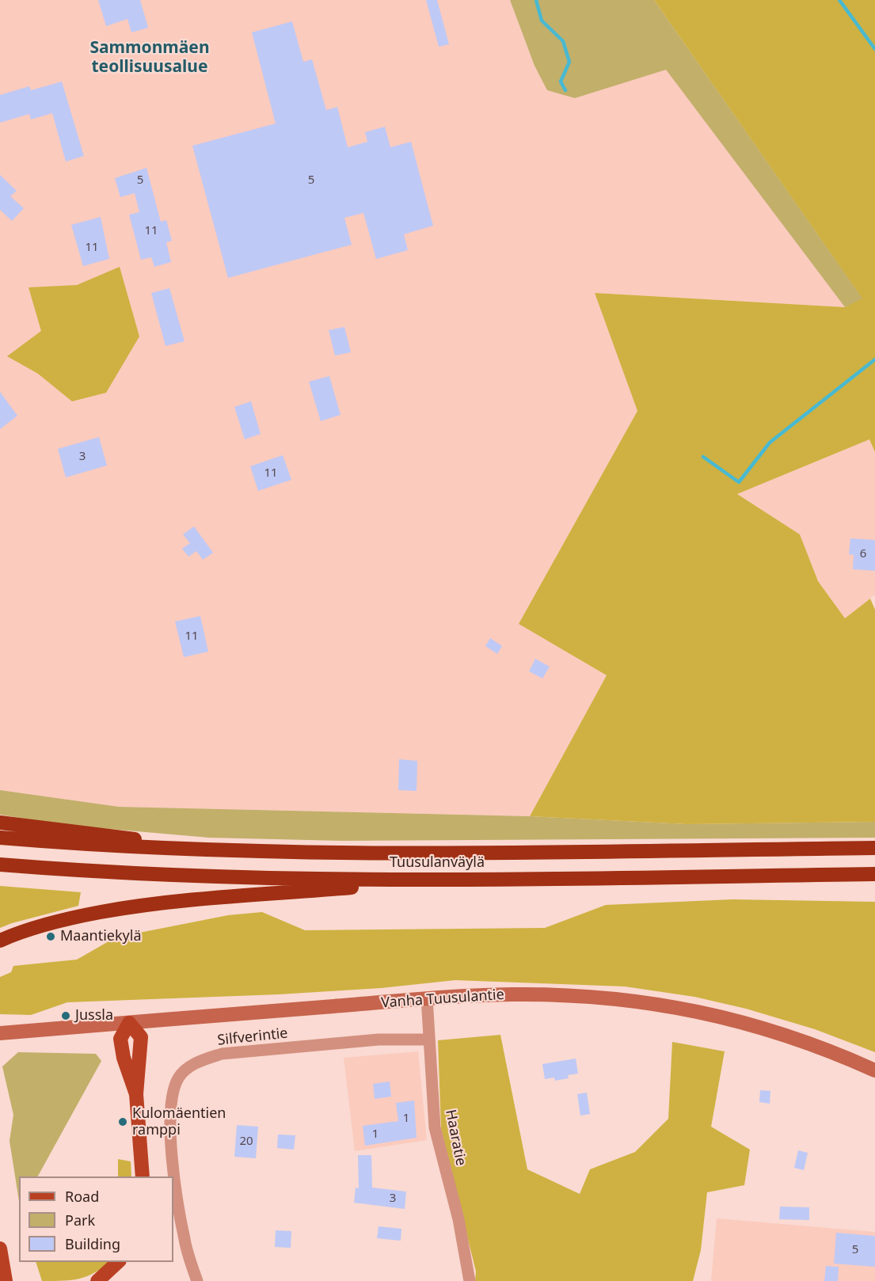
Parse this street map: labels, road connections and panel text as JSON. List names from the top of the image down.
{
  "streets": {
    "highway": ["Tuusulanväylä"],
    "main road": ["Vanha Tuusulantie"],
    "street": ["Silfverintie", "Haaratie"]
  },
  "crossings": [
    ["Vanha Tuusulantie", "Haaratie"],
    ["Silfverintie", "Haaratie"]
  ],
  "districts": ["Sammonmäen teollisuusalue"],
  "places": ["Maantiekylä", "Jussla", "Kulomäentien ramppi"],
  "house_numbers": [
    "5",
    "5",
    "11",
    "11",
    "3",
    "11",
    "6",
    "11",
    "1",
    "1",
    "20",
    "3",
    "5"
  ],
  "legend": ["Road", "Park", "Building"]
}
